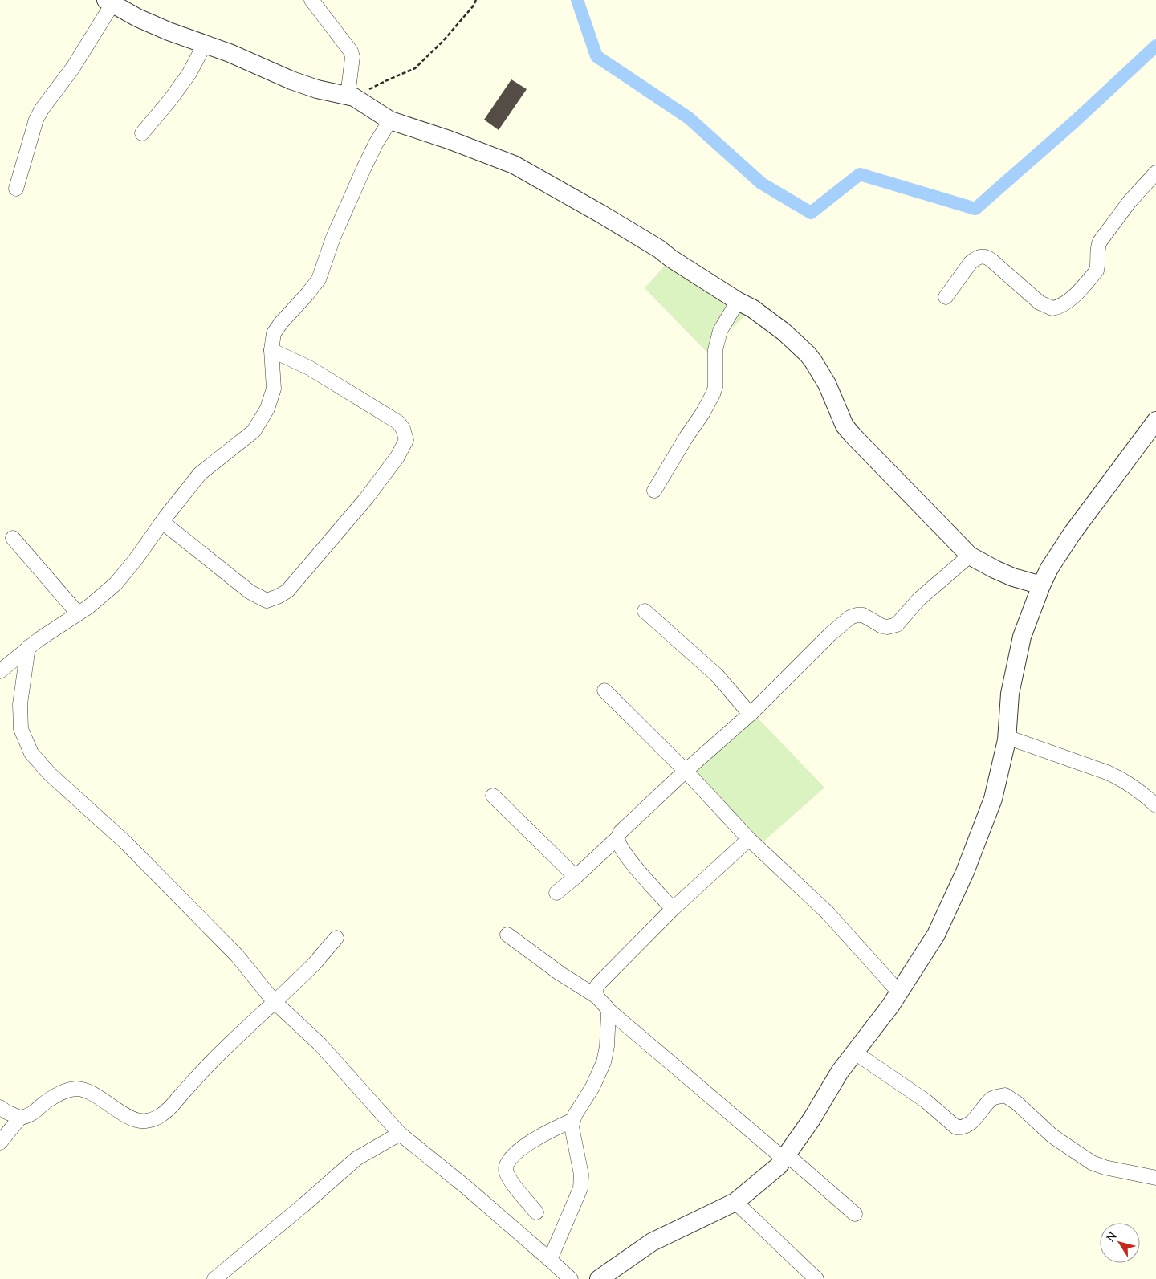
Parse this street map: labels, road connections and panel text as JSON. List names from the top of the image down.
{
  "north": "top left"
}
